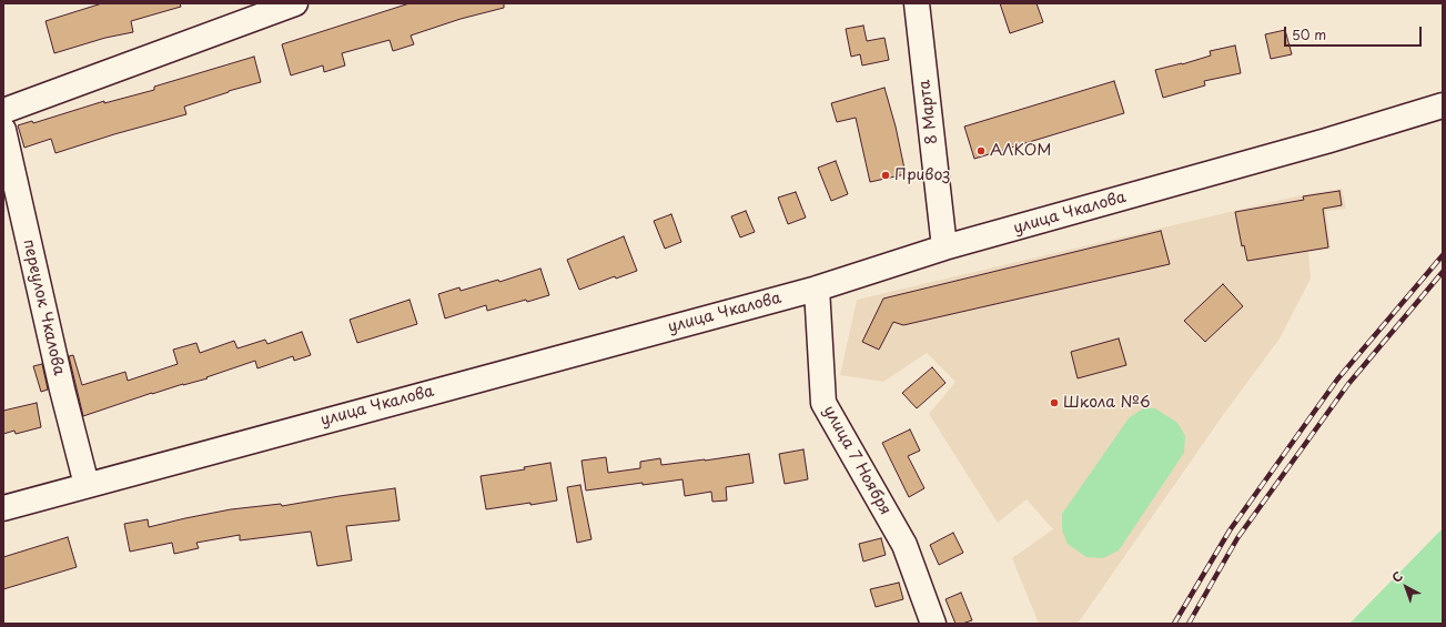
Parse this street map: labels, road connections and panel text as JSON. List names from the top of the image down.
{
  "streets": {
    "street": [
      "8 Марта",
      "улица Чкалова",
      "переулок Чкалова",
      "улица 7 Ноября"
    ]
  },
  "crossings": [
    ["8 Марта", "улица Чкалова"],
    ["улица Чкалова", "переулок Чкалова"],
    ["улица Чкалова", "улица 7 Ноября"]
  ],
  "places": ["АЛКОМ", "Привоз", "Школа №6"],
  "scale_bar": "50 m",
  "north": "top left"
}
